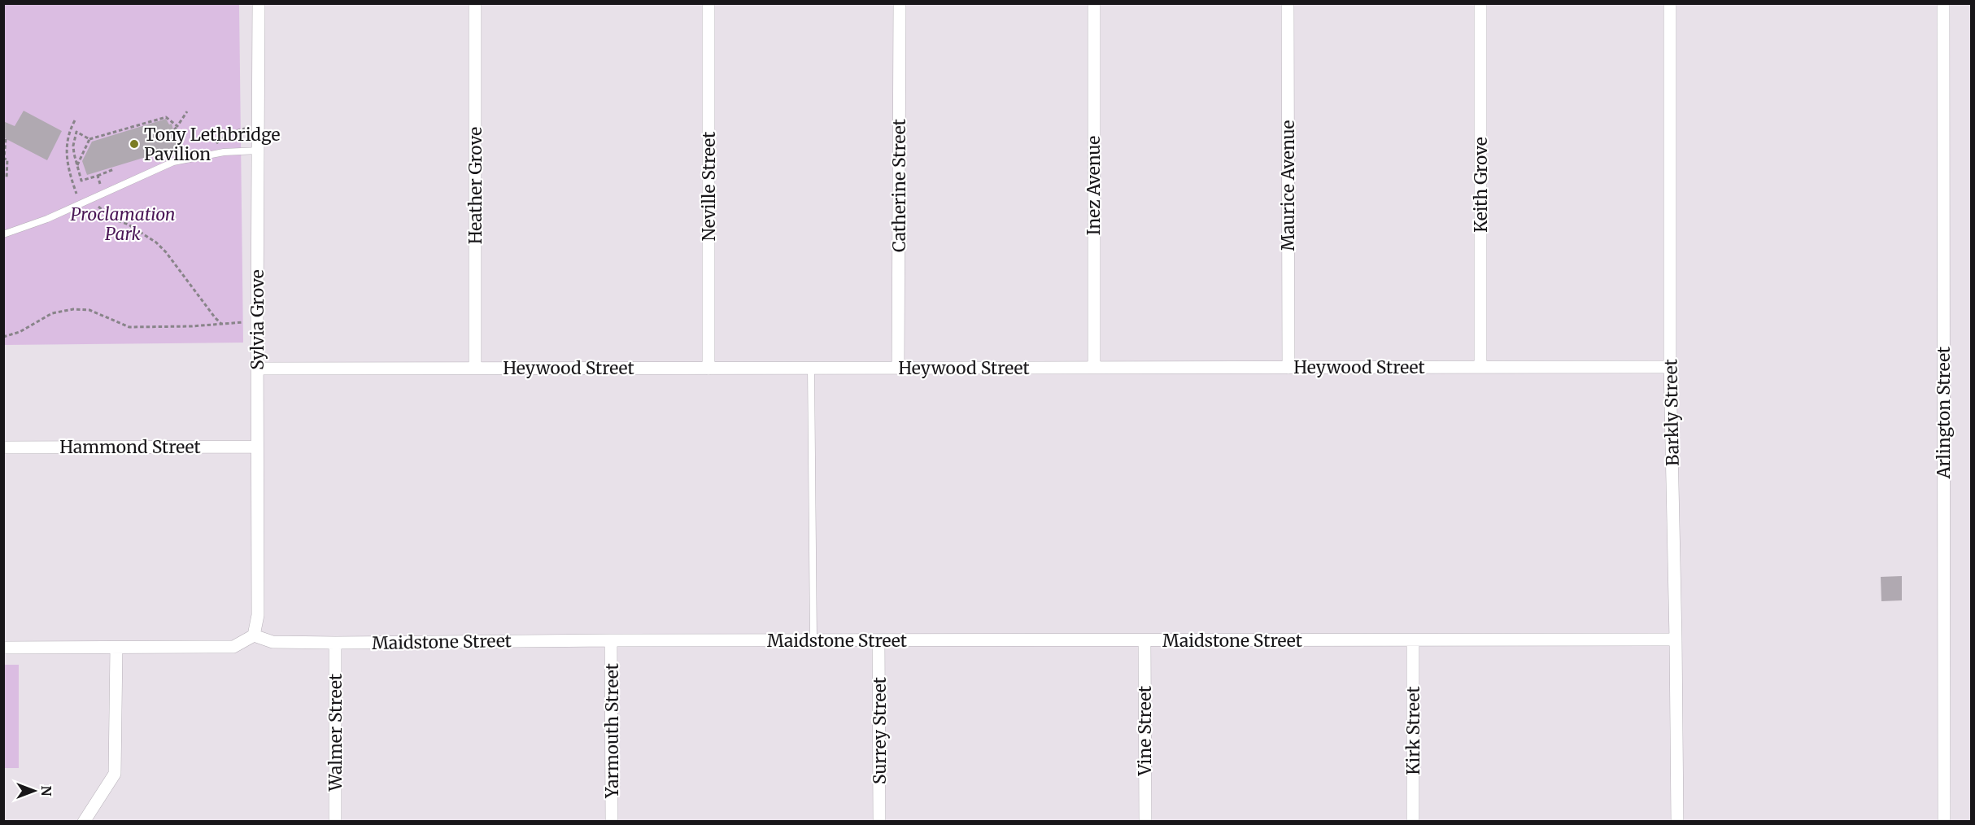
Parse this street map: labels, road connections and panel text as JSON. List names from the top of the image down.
{
  "streets": {
    "street": [
      "Keith Grove",
      "Heather Grove",
      "Catherine Street",
      "Inez Avenue",
      "Maurice Avenue",
      "Neville Street",
      "Sylvia Grove",
      "Heywood Street",
      "Barkly Street",
      "Arlington Street",
      "Hammond Street",
      "Maidstone Street",
      "Yarmouth Street",
      "Surrey Street",
      "Vine Street",
      "Kirk Street",
      "Walmer Street"
    ]
  },
  "crossings": [
    ["Keith Grove", "Heywood Street"],
    ["Heather Grove", "Heywood Street"],
    ["Catherine Street", "Heywood Street"],
    ["Inez Avenue", "Heywood Street"],
    ["Maurice Avenue", "Heywood Street"],
    ["Neville Street", "Heywood Street"],
    ["Sylvia Grove", "Heywood Street"],
    ["Sylvia Grove", "Hammond Street"],
    ["Sylvia Grove", "Maidstone Street"],
    ["Heywood Street", "Barkly Street"],
    ["Barkly Street", "Maidstone Street"],
    ["Maidstone Street", "Yarmouth Street"],
    ["Maidstone Street", "Surrey Street"],
    ["Maidstone Street", "Vine Street"],
    ["Maidstone Street", "Kirk Street"],
    ["Maidstone Street", "Walmer Street"]
  ],
  "parks": ["Proclamation Park"],
  "places": ["Tony Lethbridge Pavilion"],
  "north": "right"
}
